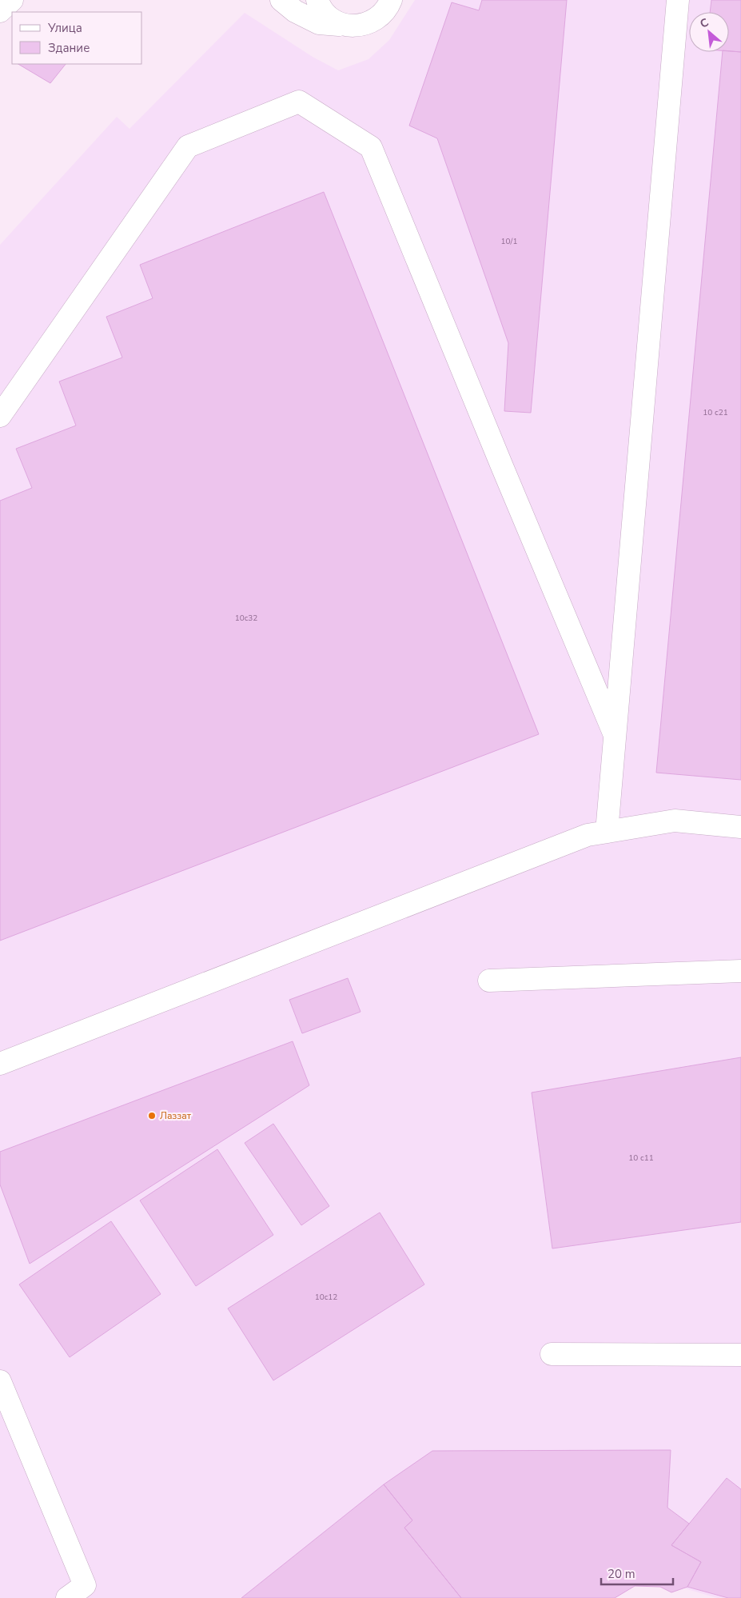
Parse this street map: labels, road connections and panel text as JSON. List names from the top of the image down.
{
  "places": ["Лаззат"],
  "house_numbers": [
    "10/1",
    "10 с21",
    "10с32",
    "10 с11",
    "10с12"
  ],
  "legend": ["Улица", "Здание"],
  "scale_bar": "20 m",
  "north": "top left"
}
